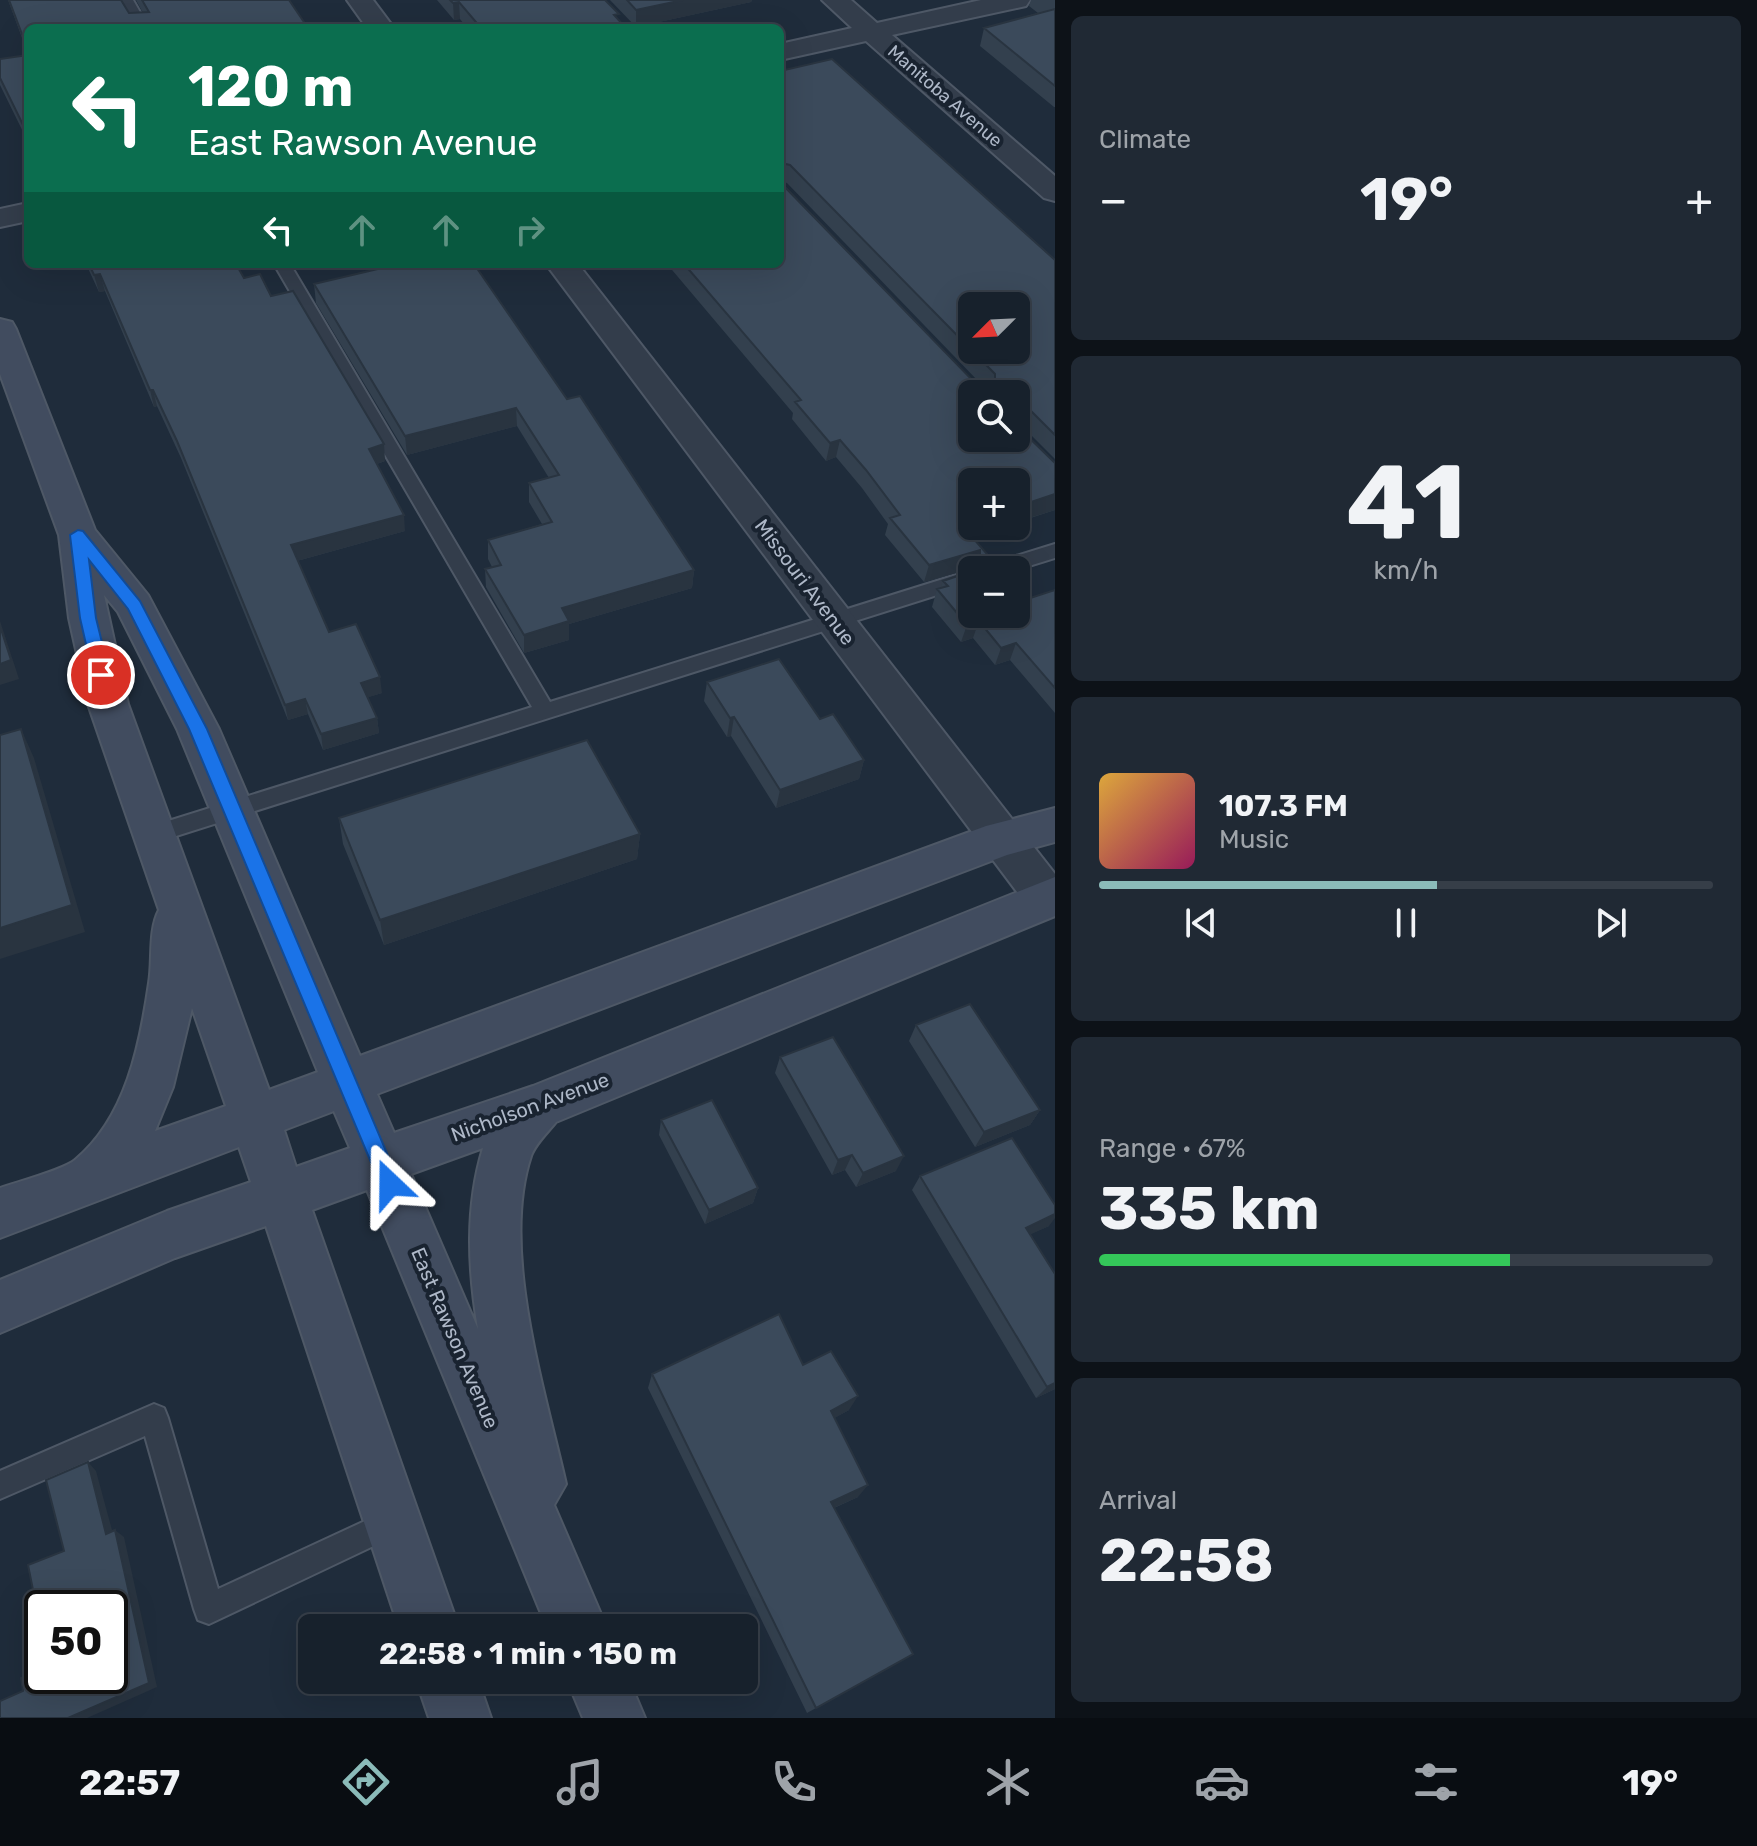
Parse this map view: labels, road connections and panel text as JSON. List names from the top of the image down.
{
  "streets": {
    "main road": ["Nicholson Avenue", "East Rawson Avenue"],
    "street": ["Manitoba Avenue", "Missouri Avenue"]
  },
  "crossings": [
    ["Missouri Avenue", "Nicholson Avenue"],
    ["Nicholson Avenue", "East Rawson Avenue"]
  ],
  "north": "bottom left",
  "page": {
    "tile": [
      "Climate",
      ["41", "km/h"],
      ["Range · 67%", "335 km"],
      ["Arrival", "22:58"]
    ],
    "turn": ["120 m", "East Rawson Avenue"],
    "heat": ["−", "19°", "+"],
    "map_buttons": ["+", "−"],
    "song": ["107.3 FM", "Music"],
    "limit": "50",
    "trip": "22:58 · 1 min · 150 m",
    "tabs": ["22:57", "19°"]
  }
}
